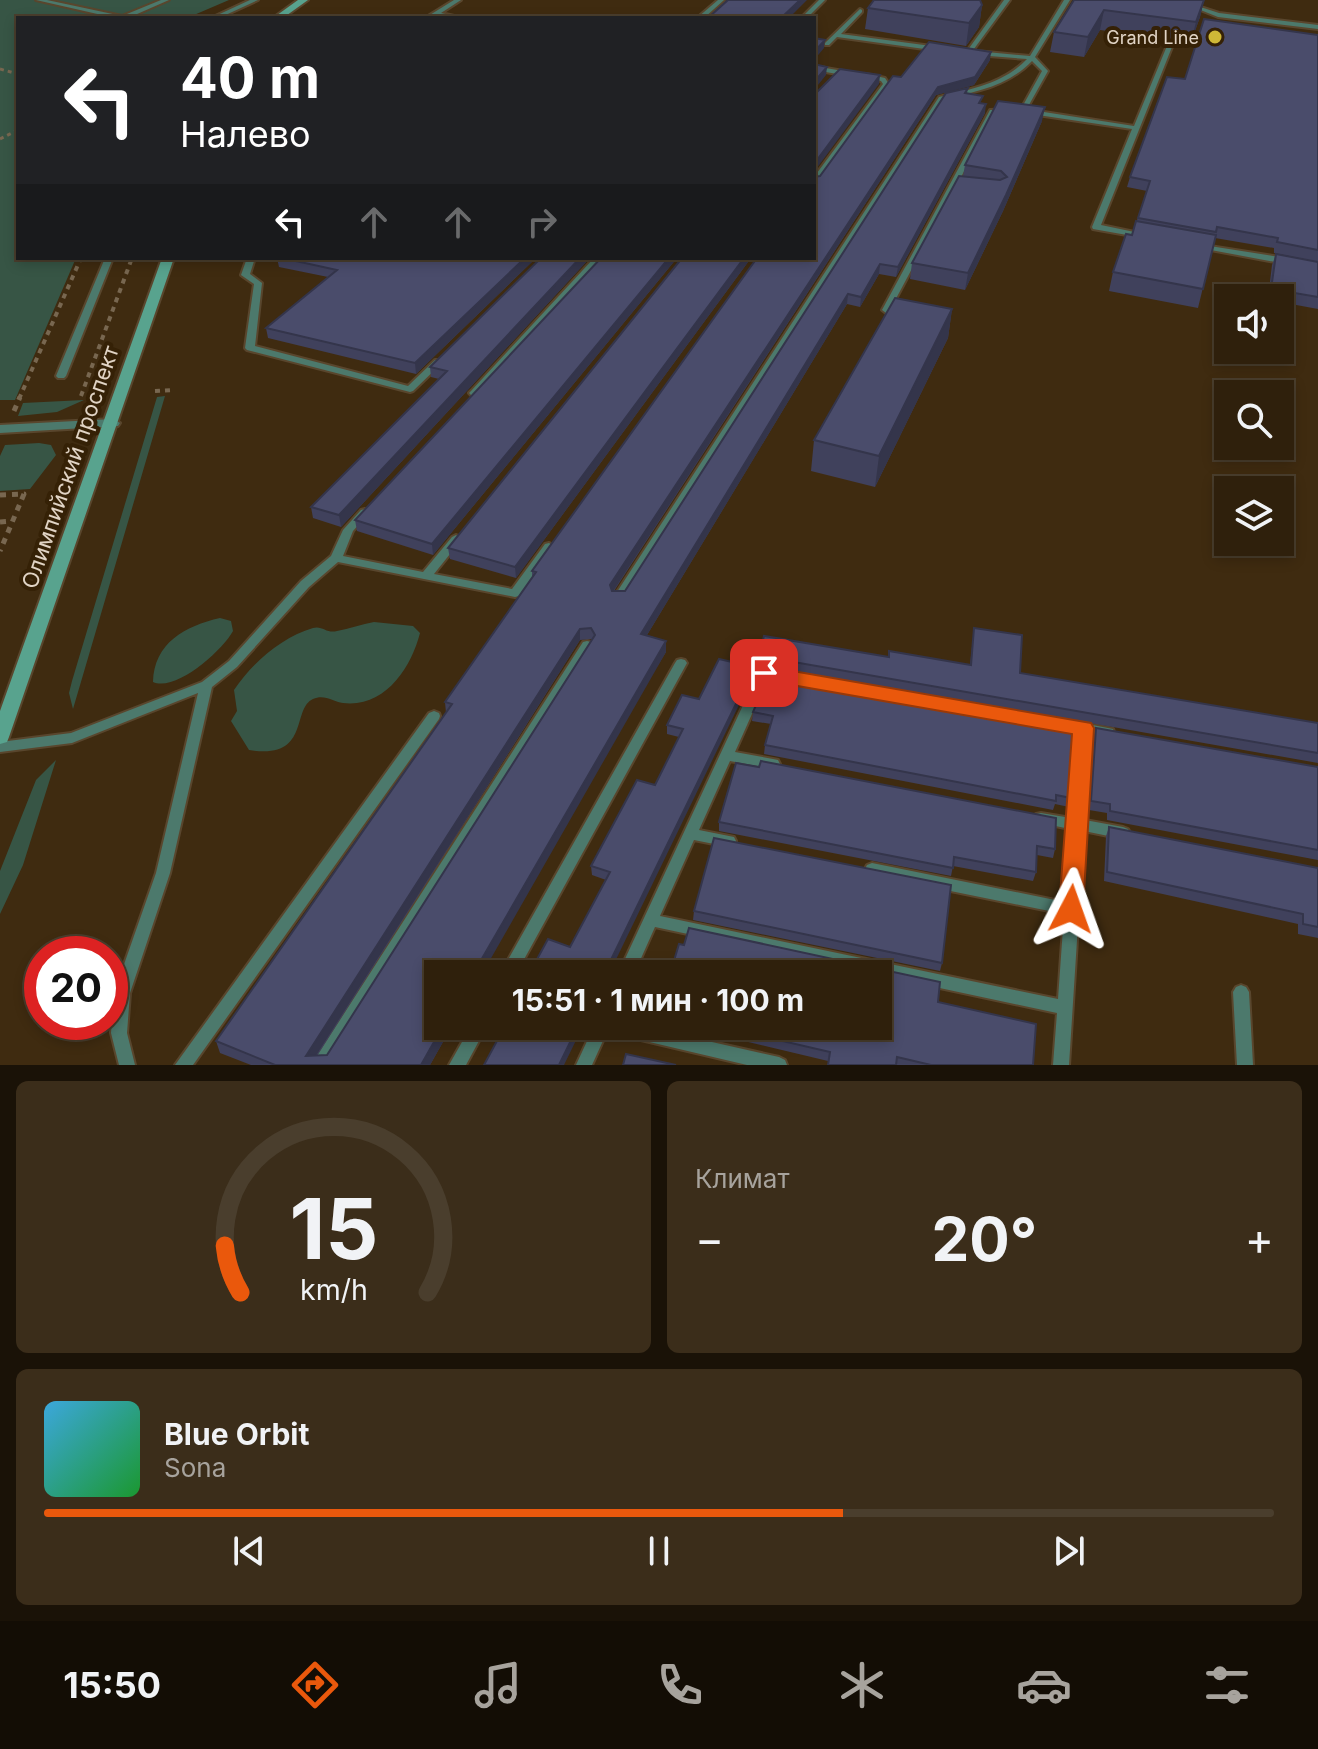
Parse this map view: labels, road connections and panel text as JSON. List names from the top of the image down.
{
  "streets": {
    "street": ["Олимпийский проспект"]
  },
  "places": ["Grand Line"],
  "page": {
    "turn": ["40 m", "Налево"],
    "limit": "20",
    "trip": "15:51 · 1 мин · 100 m",
    "tile": "Климат",
    "heat": ["−", "20°", "+"],
    "song": ["Blue Orbit", "Sona"],
    "tabs": "15:50",
    "gauge": ["15", "km/h"]
  }
}
